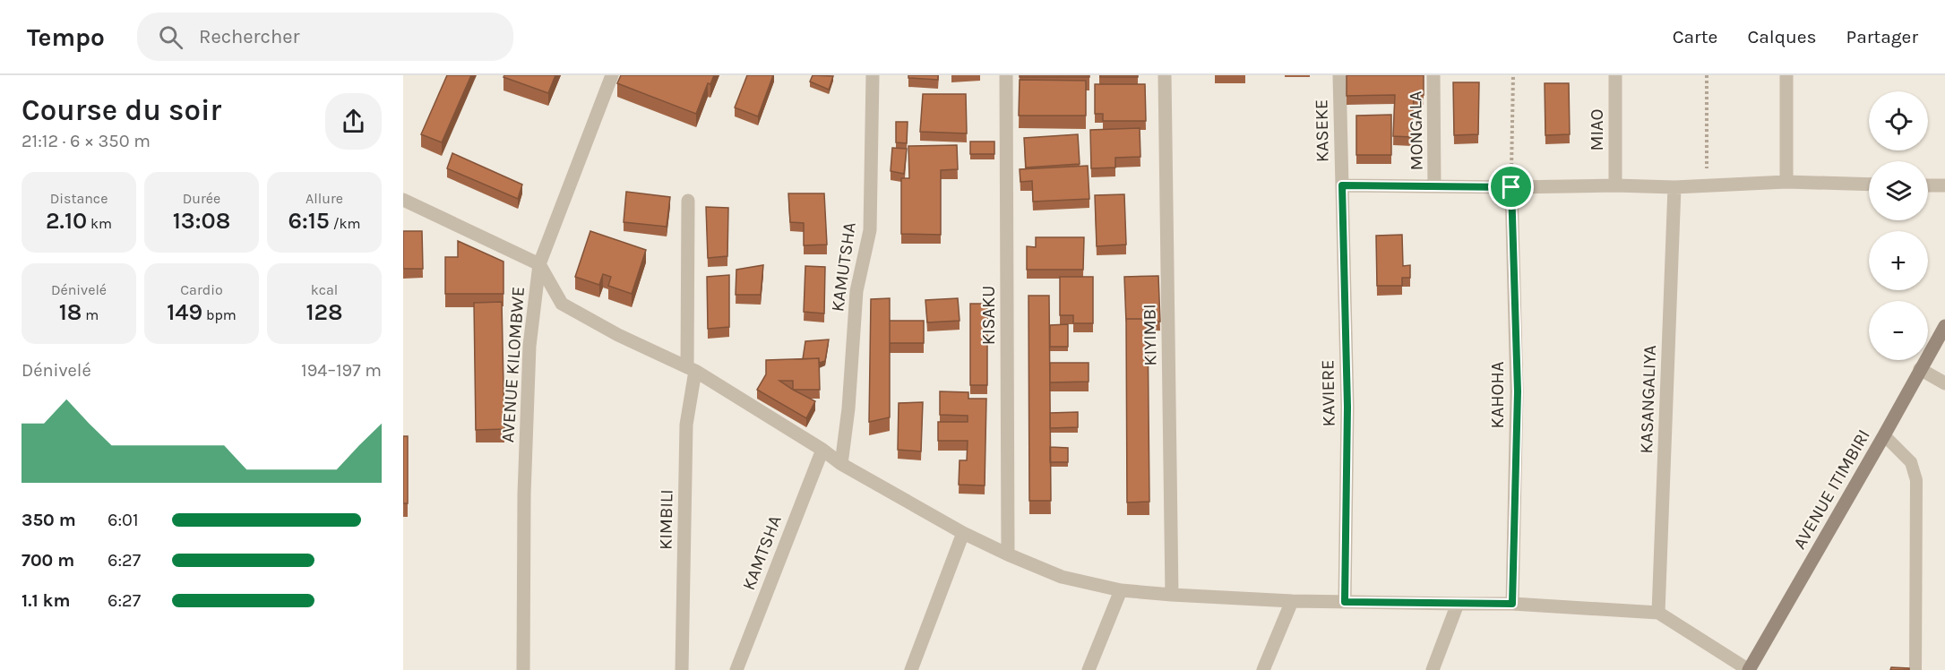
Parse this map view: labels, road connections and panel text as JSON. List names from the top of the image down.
{
  "streets": {
    "main road": ["AVENUE ITIMBIRI"],
    "street": [
      "MIAO",
      "KASEKE",
      "MONGALA",
      "KAMUTSHA",
      "KISAKU",
      "KIYIMBI",
      "AVENUE KILOMBWE",
      "KAVIERE",
      "KAHOHA",
      "KASANGALIYA",
      "KIMBILI",
      "KAMTSHA"
    ]
  },
  "crossings": [
    ["KASEKE", "KAVIERE"]
  ],
  "page": {
    "header": "Tempo",
    "search": "Rechercher",
    "nav": ["Carte", "Calques", "Partager"],
    "heading": ["Course du soir", "21:12 · 6 × 350 m"],
    "map_buttons": ["+", "−"],
    "stats": [
      ["Distance", "2.10 km"],
      ["Durée", "13:08"],
      ["Allure", "6:15 /km"],
      ["Dénivelé", "18 m"],
      ["Cardio", "149 bpm"],
      ["kcal", "128"]
    ],
    "chart": ["Dénivelé", "194–197 m"],
    "list": [
      {
        "name": "350 m",
        "note": "6:01"
      },
      {
        "name": "700 m",
        "note": "6:27"
      },
      {
        "name": "1.1 km",
        "note": "6:27"
      }
    ]
  }
}
